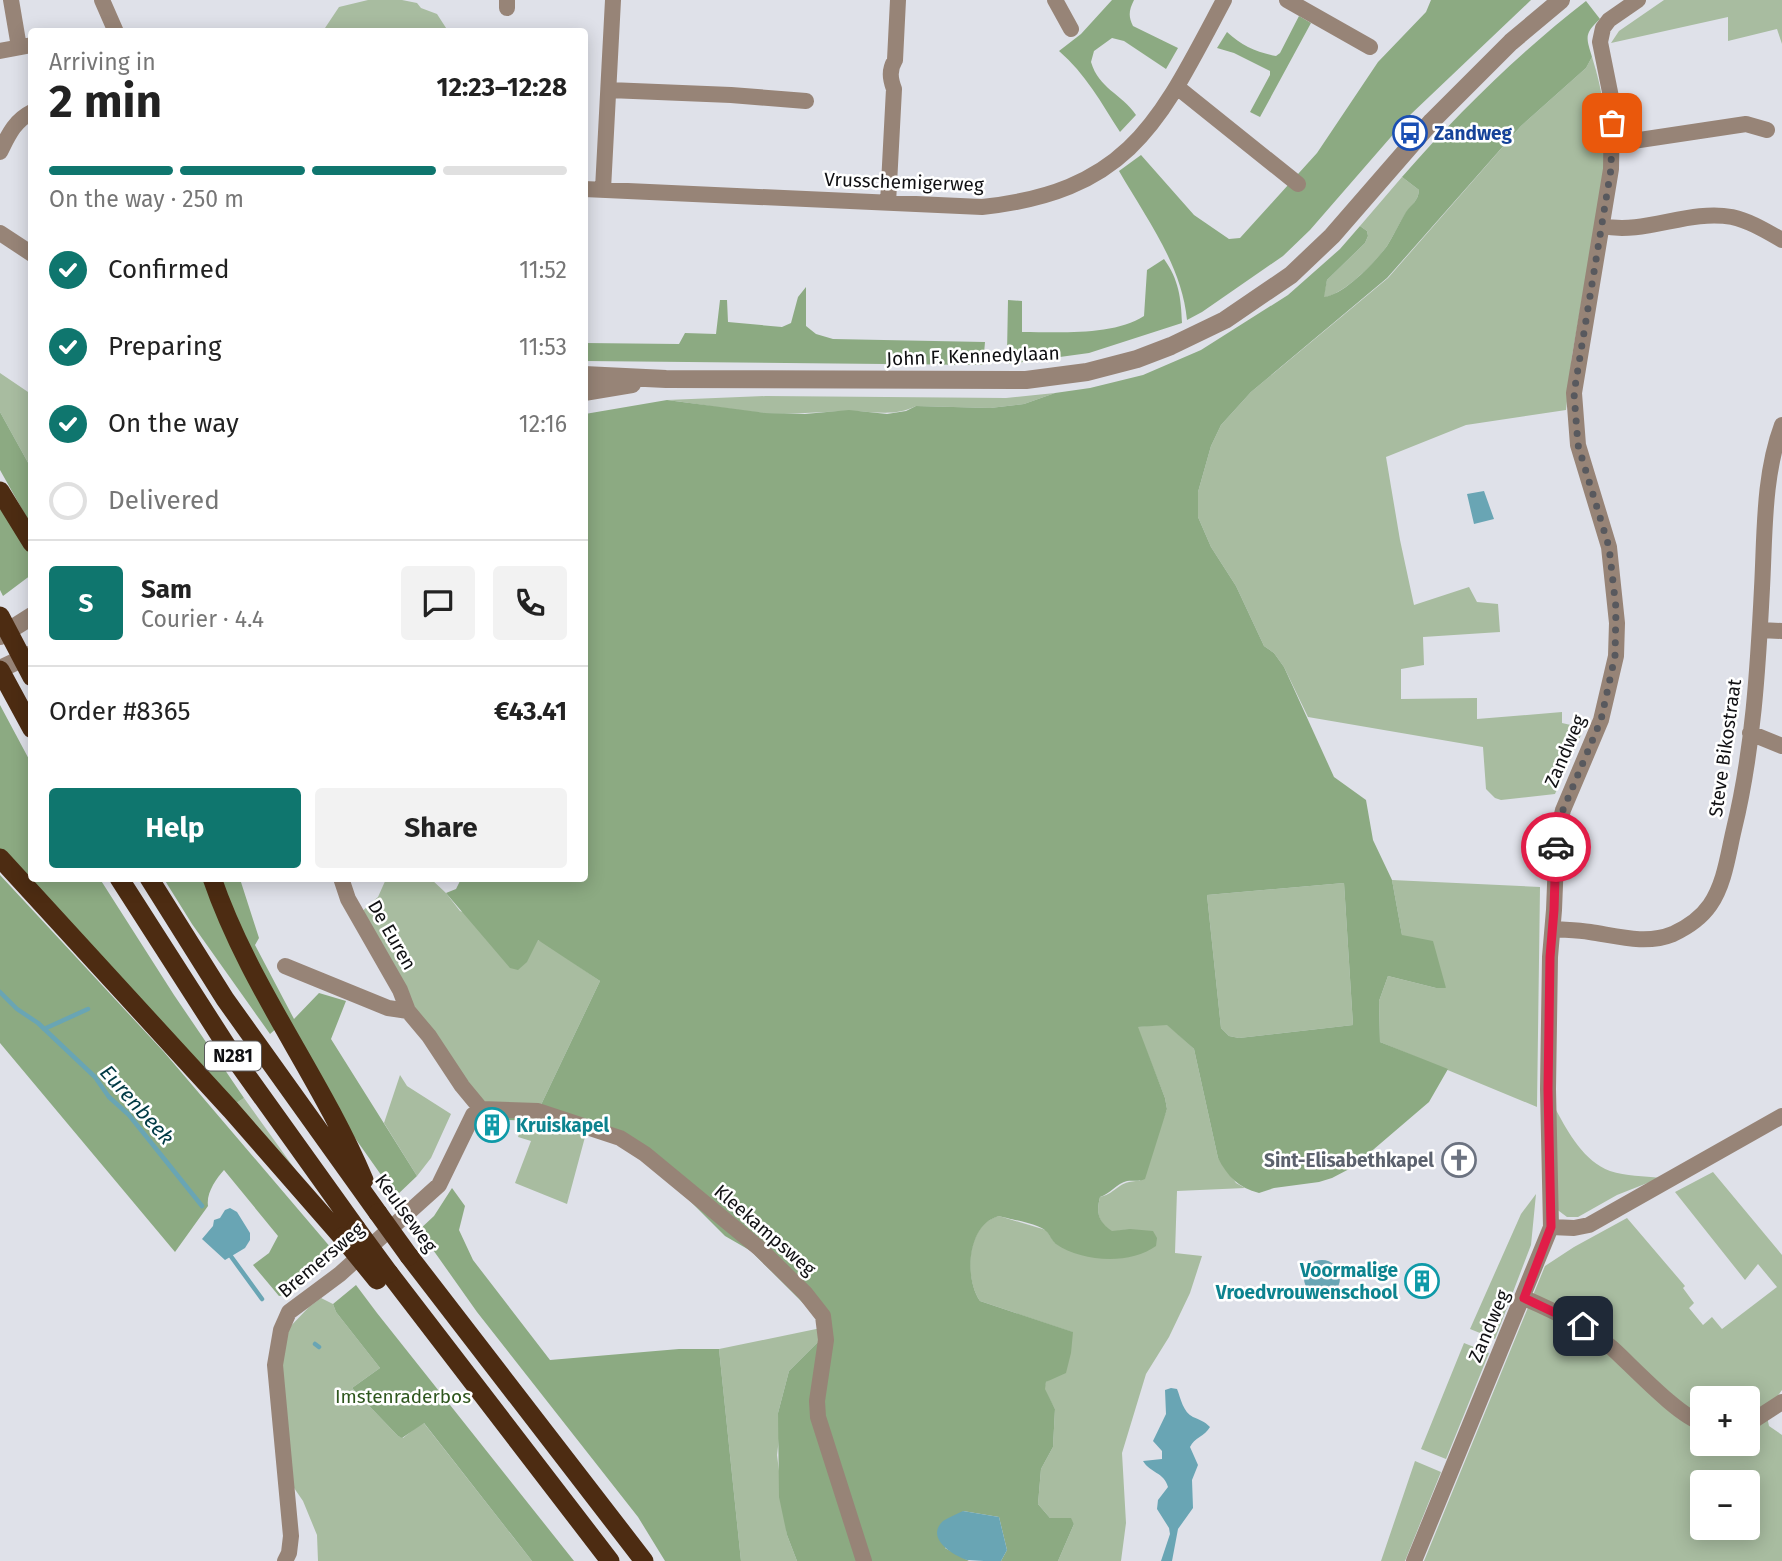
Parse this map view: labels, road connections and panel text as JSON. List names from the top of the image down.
{
  "streets": {
    "highway": ["N281", "Keulseweg"],
    "street": [
      "Vrusschemigerweg",
      "John F. Kennedylaan",
      "Steve Bikostraat",
      "Zandweg",
      "De Euren",
      "Kleekampsweg",
      "Bremersweg"
    ]
  },
  "crossings": [
    ["Steve Bikostraat", "Zandweg"],
    ["De Euren", "Kleekampsweg"],
    ["De Euren", "Bremersweg"],
    ["N281", "Keulseweg"],
    ["Kleekampsweg", "Bremersweg"]
  ],
  "water": ["Eurenbeek"],
  "parks": ["Imstenraderbos"],
  "places": {
    "bus stop": ["Zandweg"],
    "building": ["Kruiskapel", "Voormalige Vroedvrouwenschool"],
    "church": ["Sint-Elisabethkapel"]
  },
  "page": {
    "heading": ["2 min", "Arriving in", "12:23–12:28"],
    "panel": [
      "Sam",
      "Courier · 4.4",
      "Order #8365",
      "€43.41"
    ],
    "bar": "On the way · 250 m",
    "list": [
      ["Confirmed", "11:52"],
      ["Preparing", "11:53"],
      ["On the way", "12:16"],
      "Delivered"
    ],
    "round": "S",
    "buttons": ["Help", "Share"],
    "map_buttons": ["+", "−"]
  }
}
